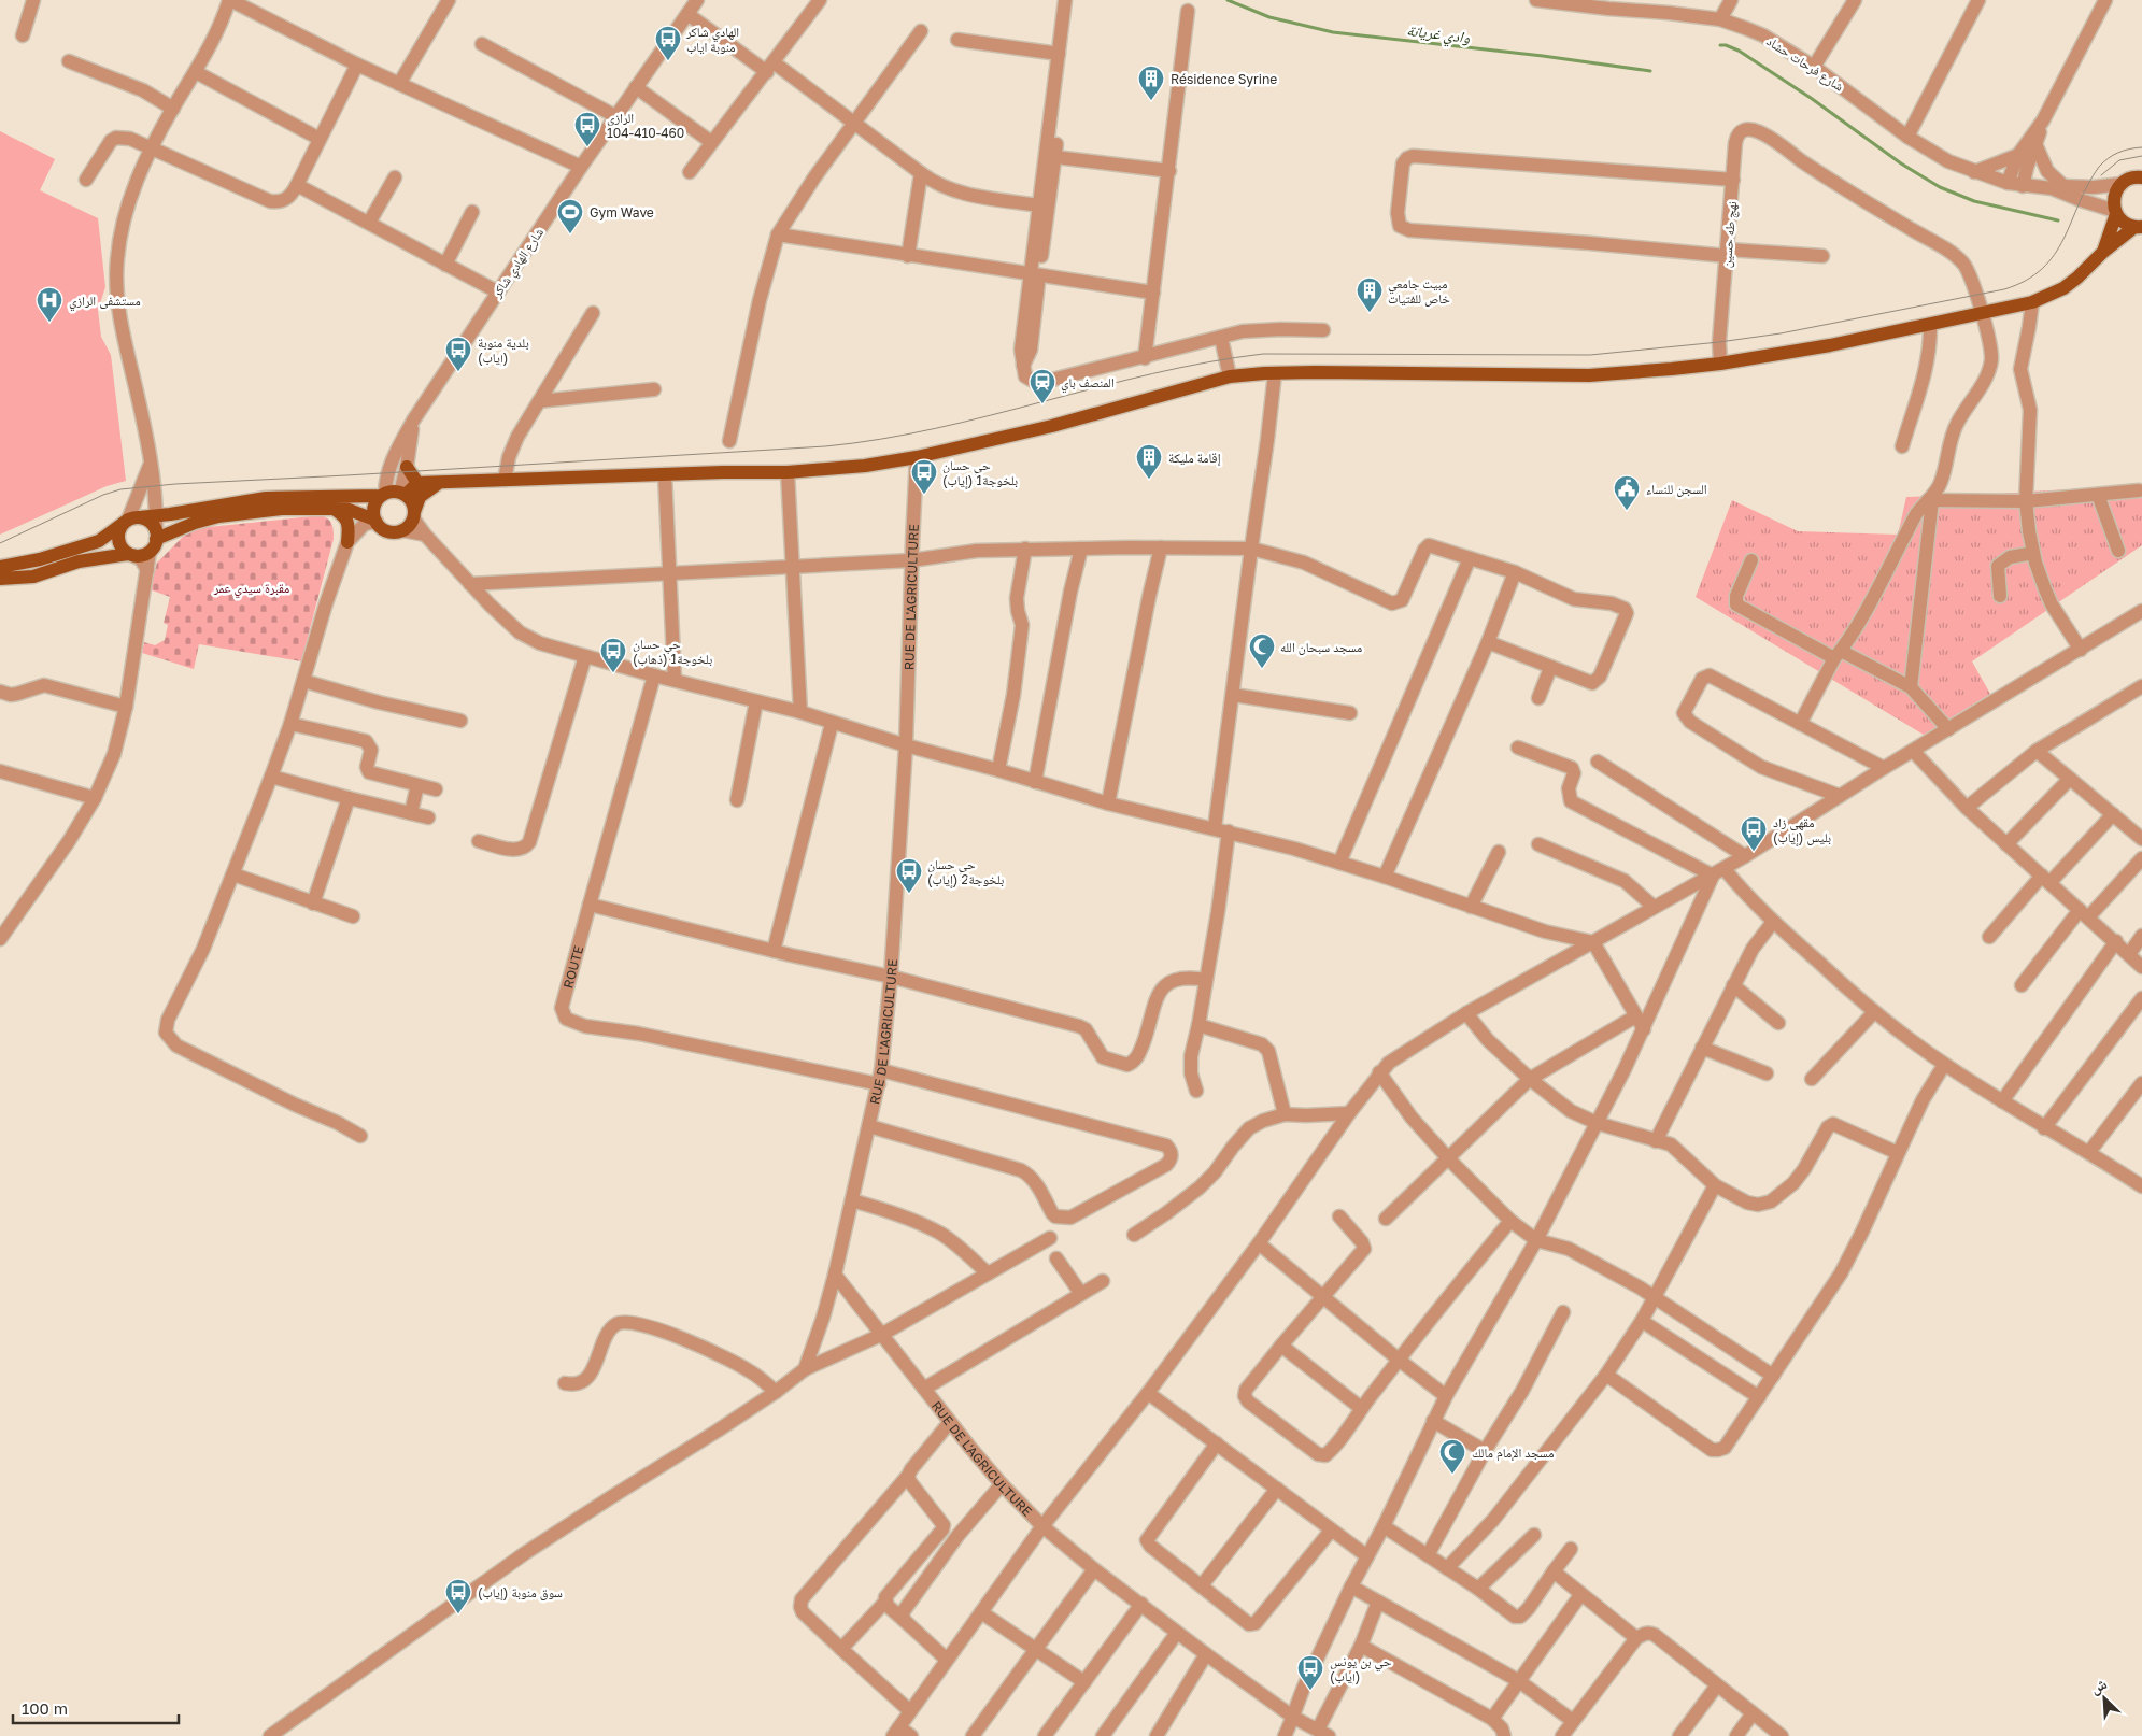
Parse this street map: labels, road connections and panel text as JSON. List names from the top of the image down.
{
  "streets": {
    "street": [
      "شارع فرحات حشاد",
      "نهج طه حسين",
      "شارع الهادي شاكر",
      "RUE DE L'AGRICULTURE",
      "ROUTE"
    ]
  },
  "crossings": [
    ["RUE DE L'AGRICULTURE", "ROUTE"]
  ],
  "water": ["وادي غريانة"],
  "parks": ["مقبرة سيدي عمر"],
  "places": {
    "bus stop": [
      "الهادي شاكر منوبة اياب",
      "الرازي 104-410-460",
      "بلدية منوبة (إياب)",
      "حي حسان بلخوجة1 (إياب)",
      "حي حسان بلخوجة1 (ذهاب)",
      "مقهى زاد بليس (إياب)",
      "حي حسان بلخوجة2 (إياب)",
      "سوق منوبة (إياب)",
      "حي بن يونس (إياب)"
    ],
    "building": ["Résidence Syrine", "مبيت جامعي خاص للفتيات", "إقامة مليكة"],
    "sports": ["Gym Wave"],
    "hospital": ["مستشفى الرازي"],
    "station": ["المنصف باي"],
    "public building": ["السجن للنساء"],
    "mosque": ["مسجد سبحان الله", "مسجد الإمام مالك"]
  },
  "scale_bar": "100 m",
  "north": "top left"
}
